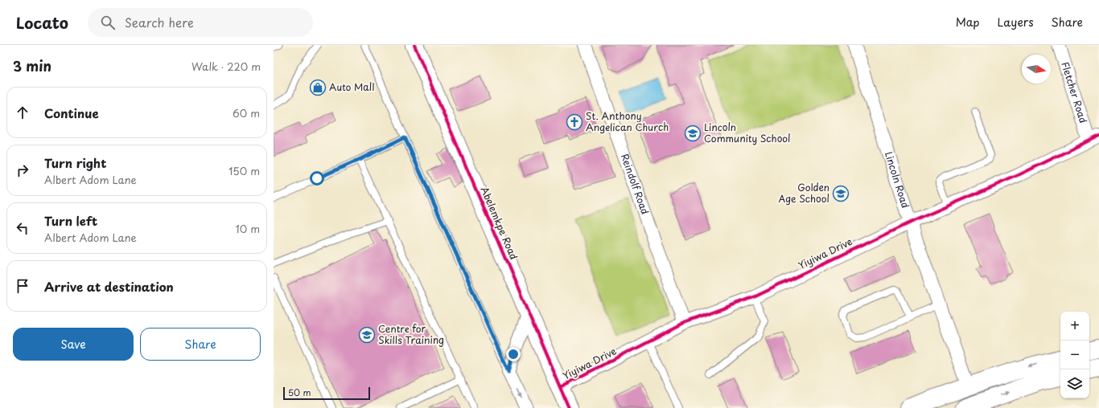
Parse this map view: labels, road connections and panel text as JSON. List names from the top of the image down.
{
  "streets": {
    "street": [
      "Fletcher Road",
      "Lincoln Road",
      "Reindolf Road",
      "Abelemkpe Road",
      "Yiyiwa Drive"
    ]
  },
  "crossings": [
    ["Fletcher Road", "Yiyiwa Drive"],
    ["Lincoln Road", "Yiyiwa Drive"],
    ["Reindolf Road", "Yiyiwa Drive"],
    ["Abelemkpe Road", "Yiyiwa Drive"]
  ],
  "places": {
    "shop": ["Auto Mall"],
    "church": ["St. Anthony Angelican Church"],
    "school or university": ["Lincoln Community School", "Golden Age School", "Centre for Skills Training"]
  },
  "scale_bar": "50 m",
  "north": "right",
  "page": {
    "header": "Locato",
    "search": "Search here",
    "nav": ["Map", "Layers", "Share"],
    "heading": ["3 min", "Walk · 220 m"],
    "list": [
      ["Continue", "60 m"],
      ["Turn right", "Albert Adom Lane", "150 m"],
      ["Turn left", "Albert Adom Lane", "10 m"],
      "Arrive at destination"
    ],
    "map_buttons": ["+", "−"],
    "buttons": ["Save", "Share"],
    "scale": "50 m"
  }
}
